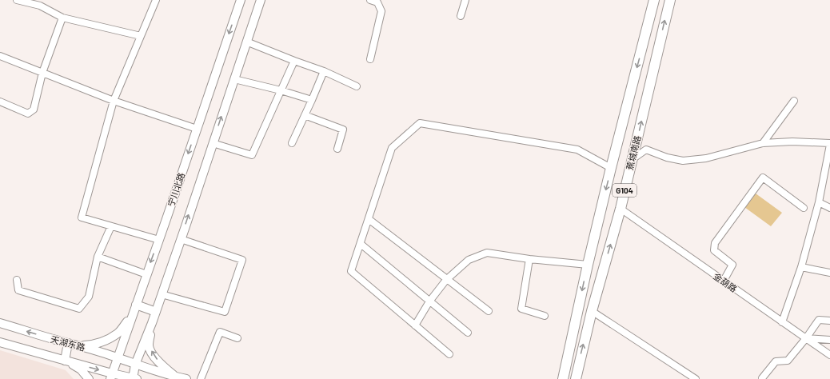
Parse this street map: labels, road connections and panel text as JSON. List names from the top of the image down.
{
  "streets": {
    "highway": ["蕉城南路", "G104"],
    "main road": ["宁川北路", "天湖东路"],
    "street": ["金葫路"]
  },
  "crossings": [
    ["蕉城南路", "金葫路"],
    ["宁川北路", "天湖东路"]
  ]
}
